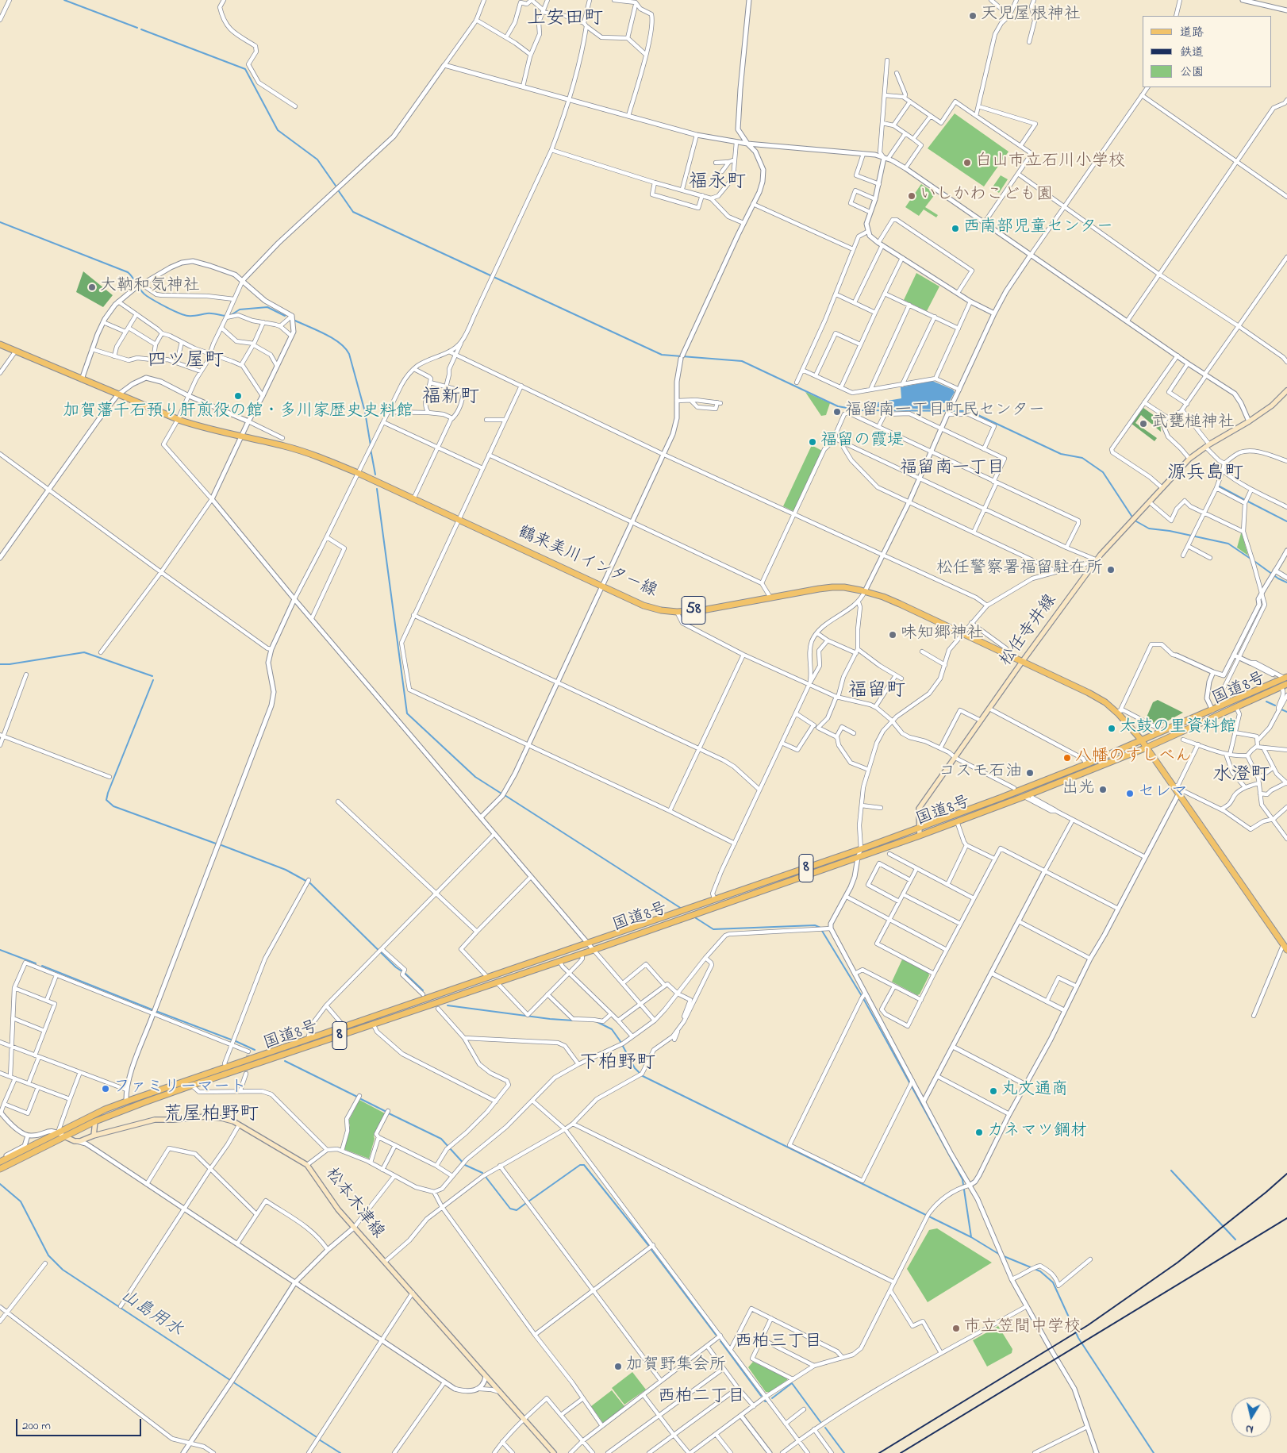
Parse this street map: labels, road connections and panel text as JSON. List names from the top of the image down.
{
  "streets": {
    "main road": [
      "鶴来美川インター線",
      "58",
      "松任寺井線",
      "国道8号",
      "8",
      "松本木津線"
    ]
  },
  "crossings": [
    ["鶴来美川インター線", "松任寺井線"],
    ["鶴来美川インター線", "国道8号"],
    ["松任寺井線", "国道8号"]
  ],
  "districts": [
    "上安田町",
    "福永町",
    "四ツ屋町",
    "福新町",
    "福留南一丁目",
    "源兵島町",
    "福留町",
    "水澄町",
    "下柏野町",
    "荒屋柏野町",
    "西柏三丁目",
    "西柏二丁目"
  ],
  "water": ["山島用水"],
  "places": [
    "天児屋根神社",
    "白山市立石川小学校",
    "いしかわこども園",
    "西南部児童センター",
    "大靹和気神社",
    "加賀藩千石預り肝煎役の館・多川家歴史史料館",
    "福留南一丁目町民センター",
    "武甕槌神社",
    "福留の霞堤",
    "松任警察署福留駐在所",
    "味知郷神社",
    "太鼓の里資料館",
    "八幡のすしべん",
    "コスモ石油",
    "出光",
    "セレマ",
    "ファミリーマート",
    "丸文通商",
    "カネマツ鋼材",
    "市立笠間中学校",
    "加賀野集会所"
  ],
  "legend": ["道路", "鉄道", "公園"],
  "scale_bar": "200 m",
  "north": "bottom"
}
